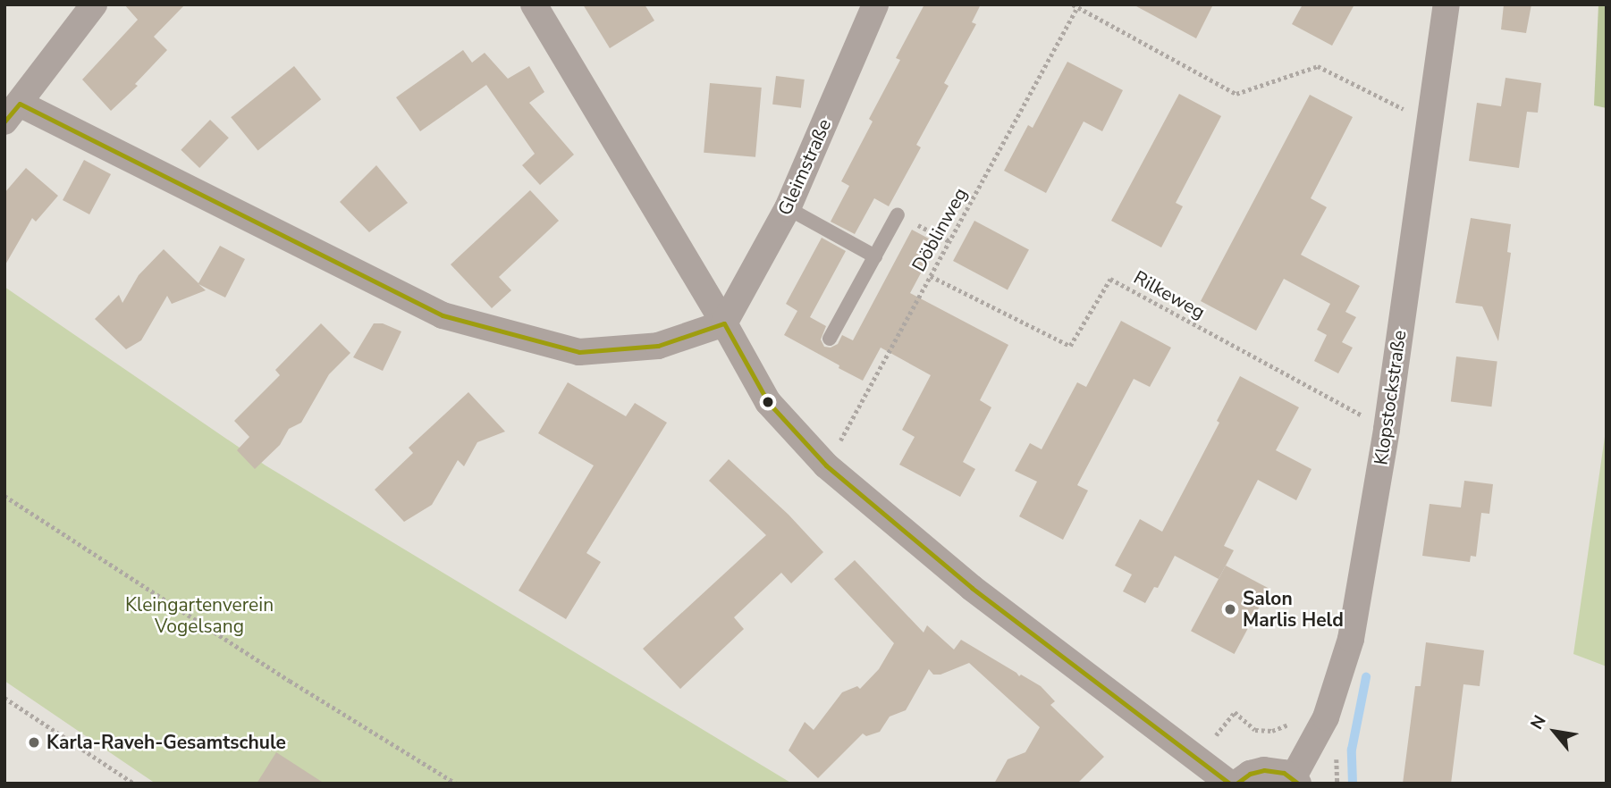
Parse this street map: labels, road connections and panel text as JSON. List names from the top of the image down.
{
  "streets": {
    "street": ["Gleimstraße", "Klopstockstraße"],
    "path": ["Döblinweg", "Rilkeweg"]
  },
  "crossings": [
    ["Döblinweg", "Rilkeweg"],
    ["Döblinweg", "Klopstockstraße"],
    ["Rilkeweg", "Klopstockstraße"]
  ],
  "parks": ["Kleingartenverein Vogelsang"],
  "places": ["Salon Marlis Held", "Karla-Raveh-Gesamtschule"],
  "north": "top left"
}
